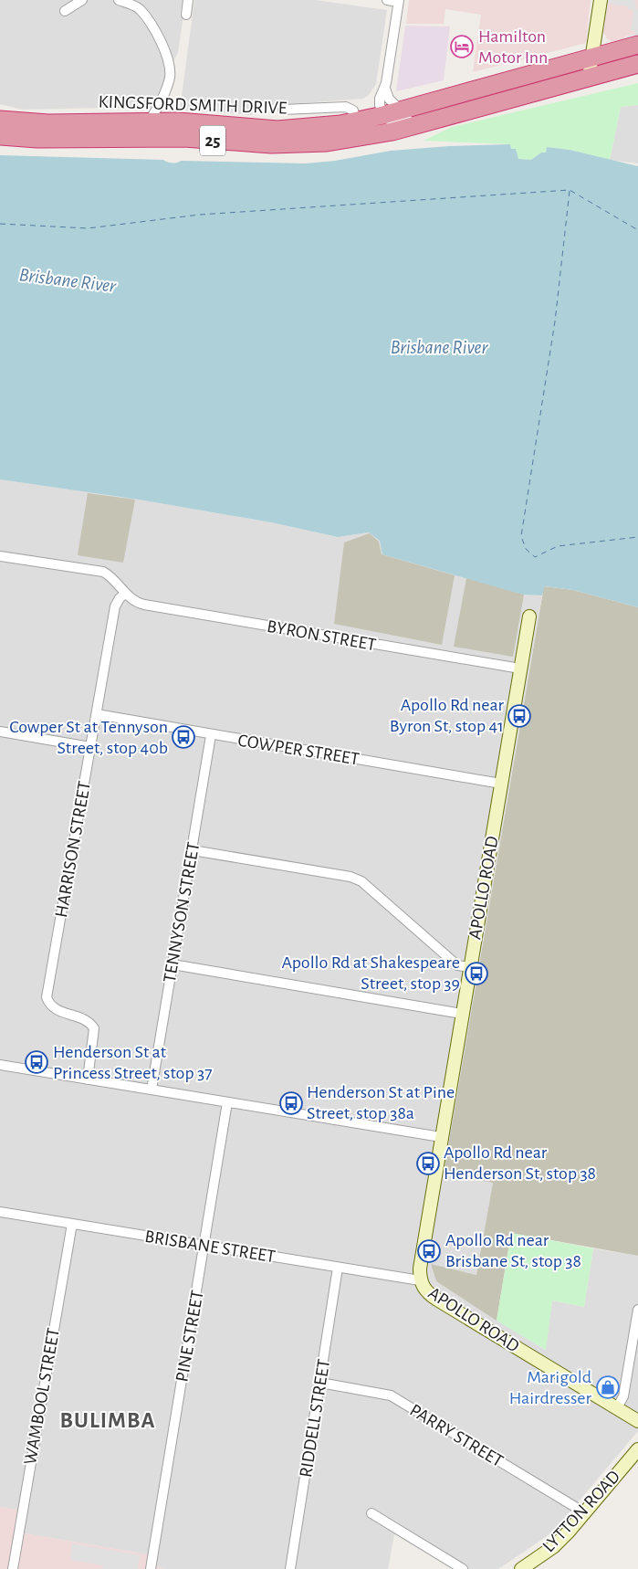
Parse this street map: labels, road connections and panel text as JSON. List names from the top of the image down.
{
  "streets": {
    "highway": ["KINGSFORD SMITH DRIVE", "25"],
    "street": [
      "BYRON STREET",
      "COWPER STREET",
      "HARRISON STREET",
      "APOLLO ROAD",
      "TENNYSON STREET",
      "BRISBANE STREET",
      "PINE STREET",
      "WAMBOOL STREET",
      "RIDDELL STREET",
      "PARRY STREET",
      "LYTTON ROAD"
    ]
  },
  "crossings": [
    ["BYRON STREET", "HARRISON STREET"],
    ["BYRON STREET", "APOLLO ROAD"],
    ["COWPER STREET", "HARRISON STREET"],
    ["COWPER STREET", "APOLLO ROAD"],
    ["COWPER STREET", "TENNYSON STREET"],
    ["APOLLO ROAD", "BRISBANE STREET"],
    ["BRISBANE STREET", "PINE STREET"],
    ["BRISBANE STREET", "WAMBOOL STREET"],
    ["BRISBANE STREET", "RIDDELL STREET"],
    ["RIDDELL STREET", "PARRY STREET"],
    ["PARRY STREET", "LYTTON ROAD"]
  ],
  "districts": ["BULIMBA"],
  "water": ["Brisbane River"],
  "places": {
    "hotel": ["Hamilton Motor Inn"],
    "bus stop": [
      "Apollo Rd near Byron St, stop 41",
      "Cowper St at Tennyson Street, stop 40b",
      "Apollo Rd at Shakespeare Street, stop 39",
      "Henderson St at Princess Street, stop 37",
      "Henderson St at Pine Street, stop 38a",
      "Apollo Rd near Henderson St, stop 38",
      "Apollo Rd near Brisbane St, stop 38"
    ],
    "shop": ["Marigold Hairdresser"]
  }
}
